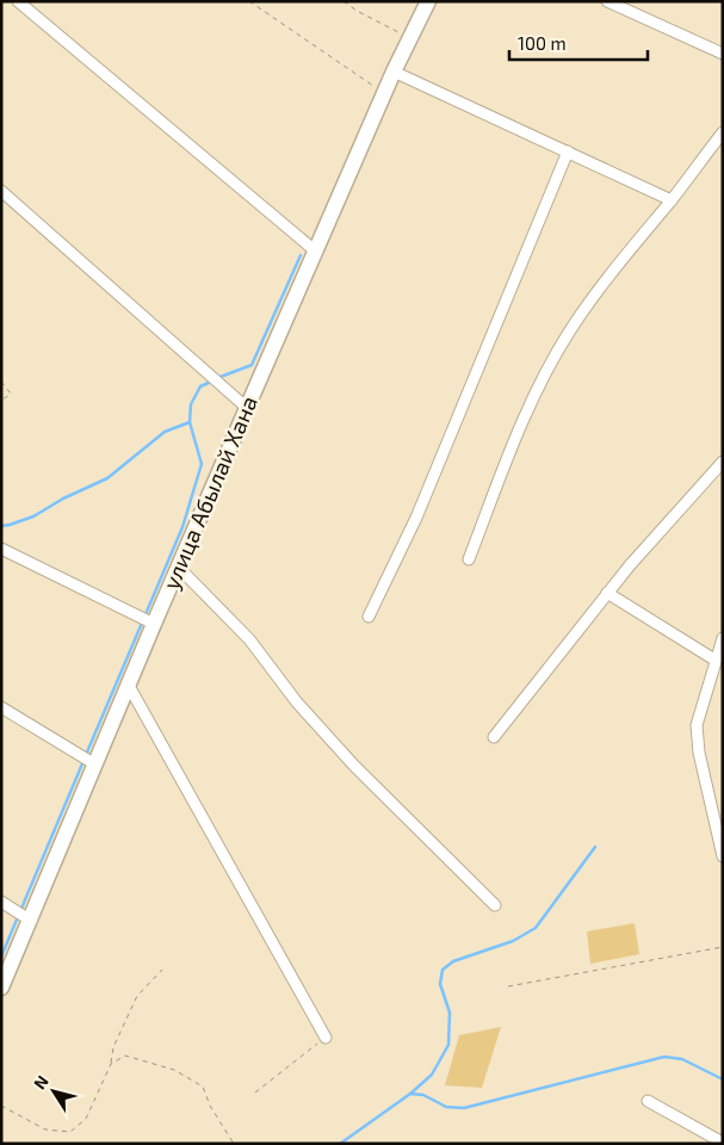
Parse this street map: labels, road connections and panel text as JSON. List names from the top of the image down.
{
  "streets": {
    "main road": ["улица Абылай Хана"]
  },
  "scale_bar": "100 m",
  "north": "top left"
}
